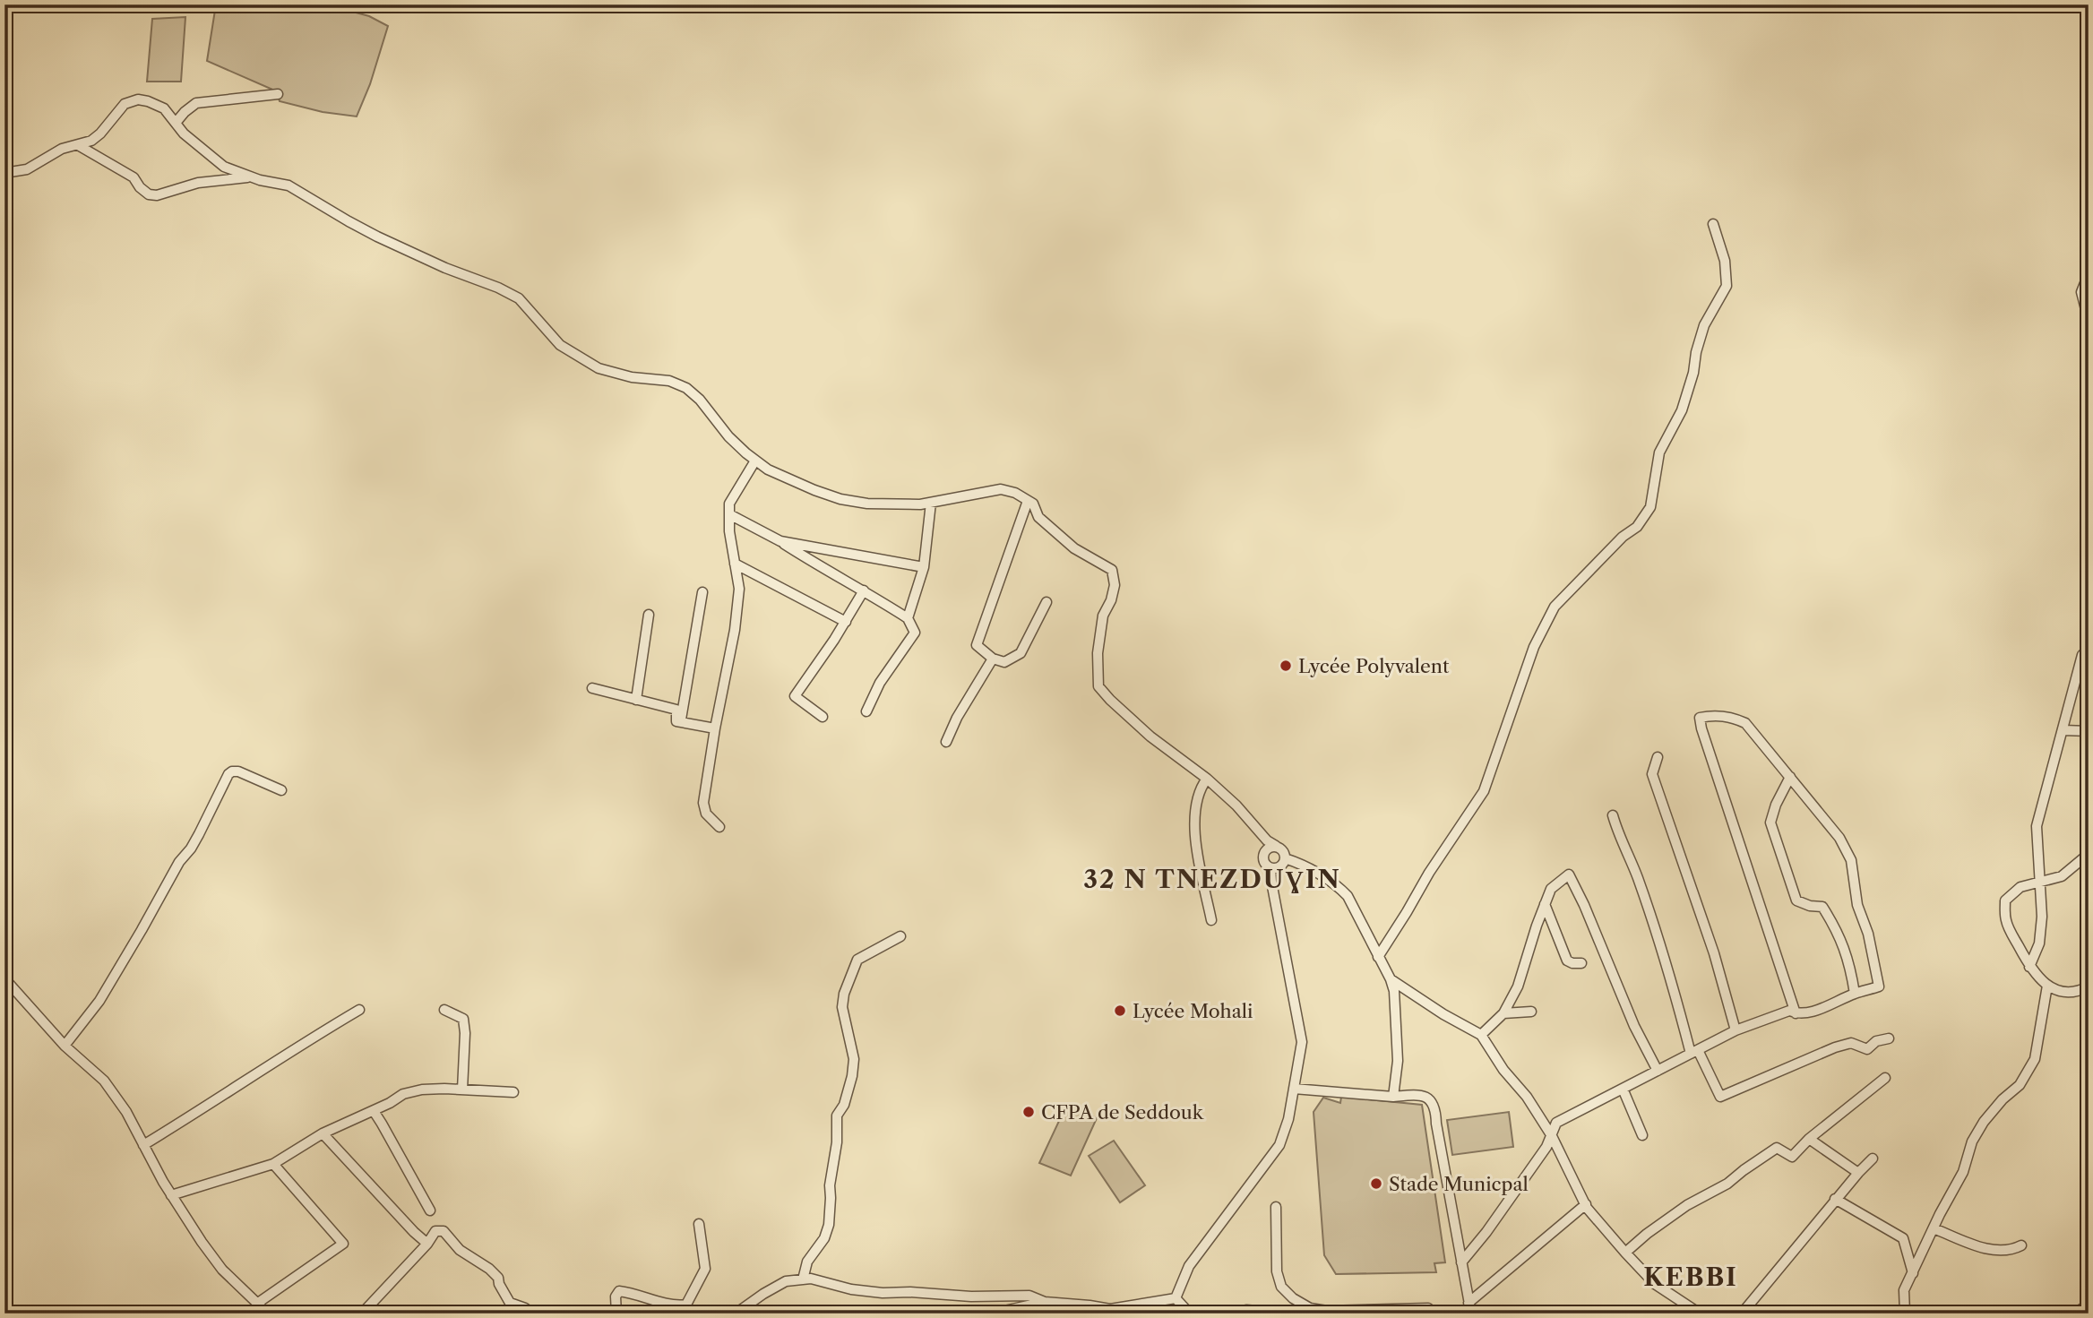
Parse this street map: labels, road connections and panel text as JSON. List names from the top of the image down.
{
  "districts": ["32 N TNEZDUƔIN", "KEBBI"],
  "places": [
    "Lycée Polyvalent",
    "Lycée Mohali",
    "CFPA de Seddouk",
    "Stade Municpal"
  ]
}
